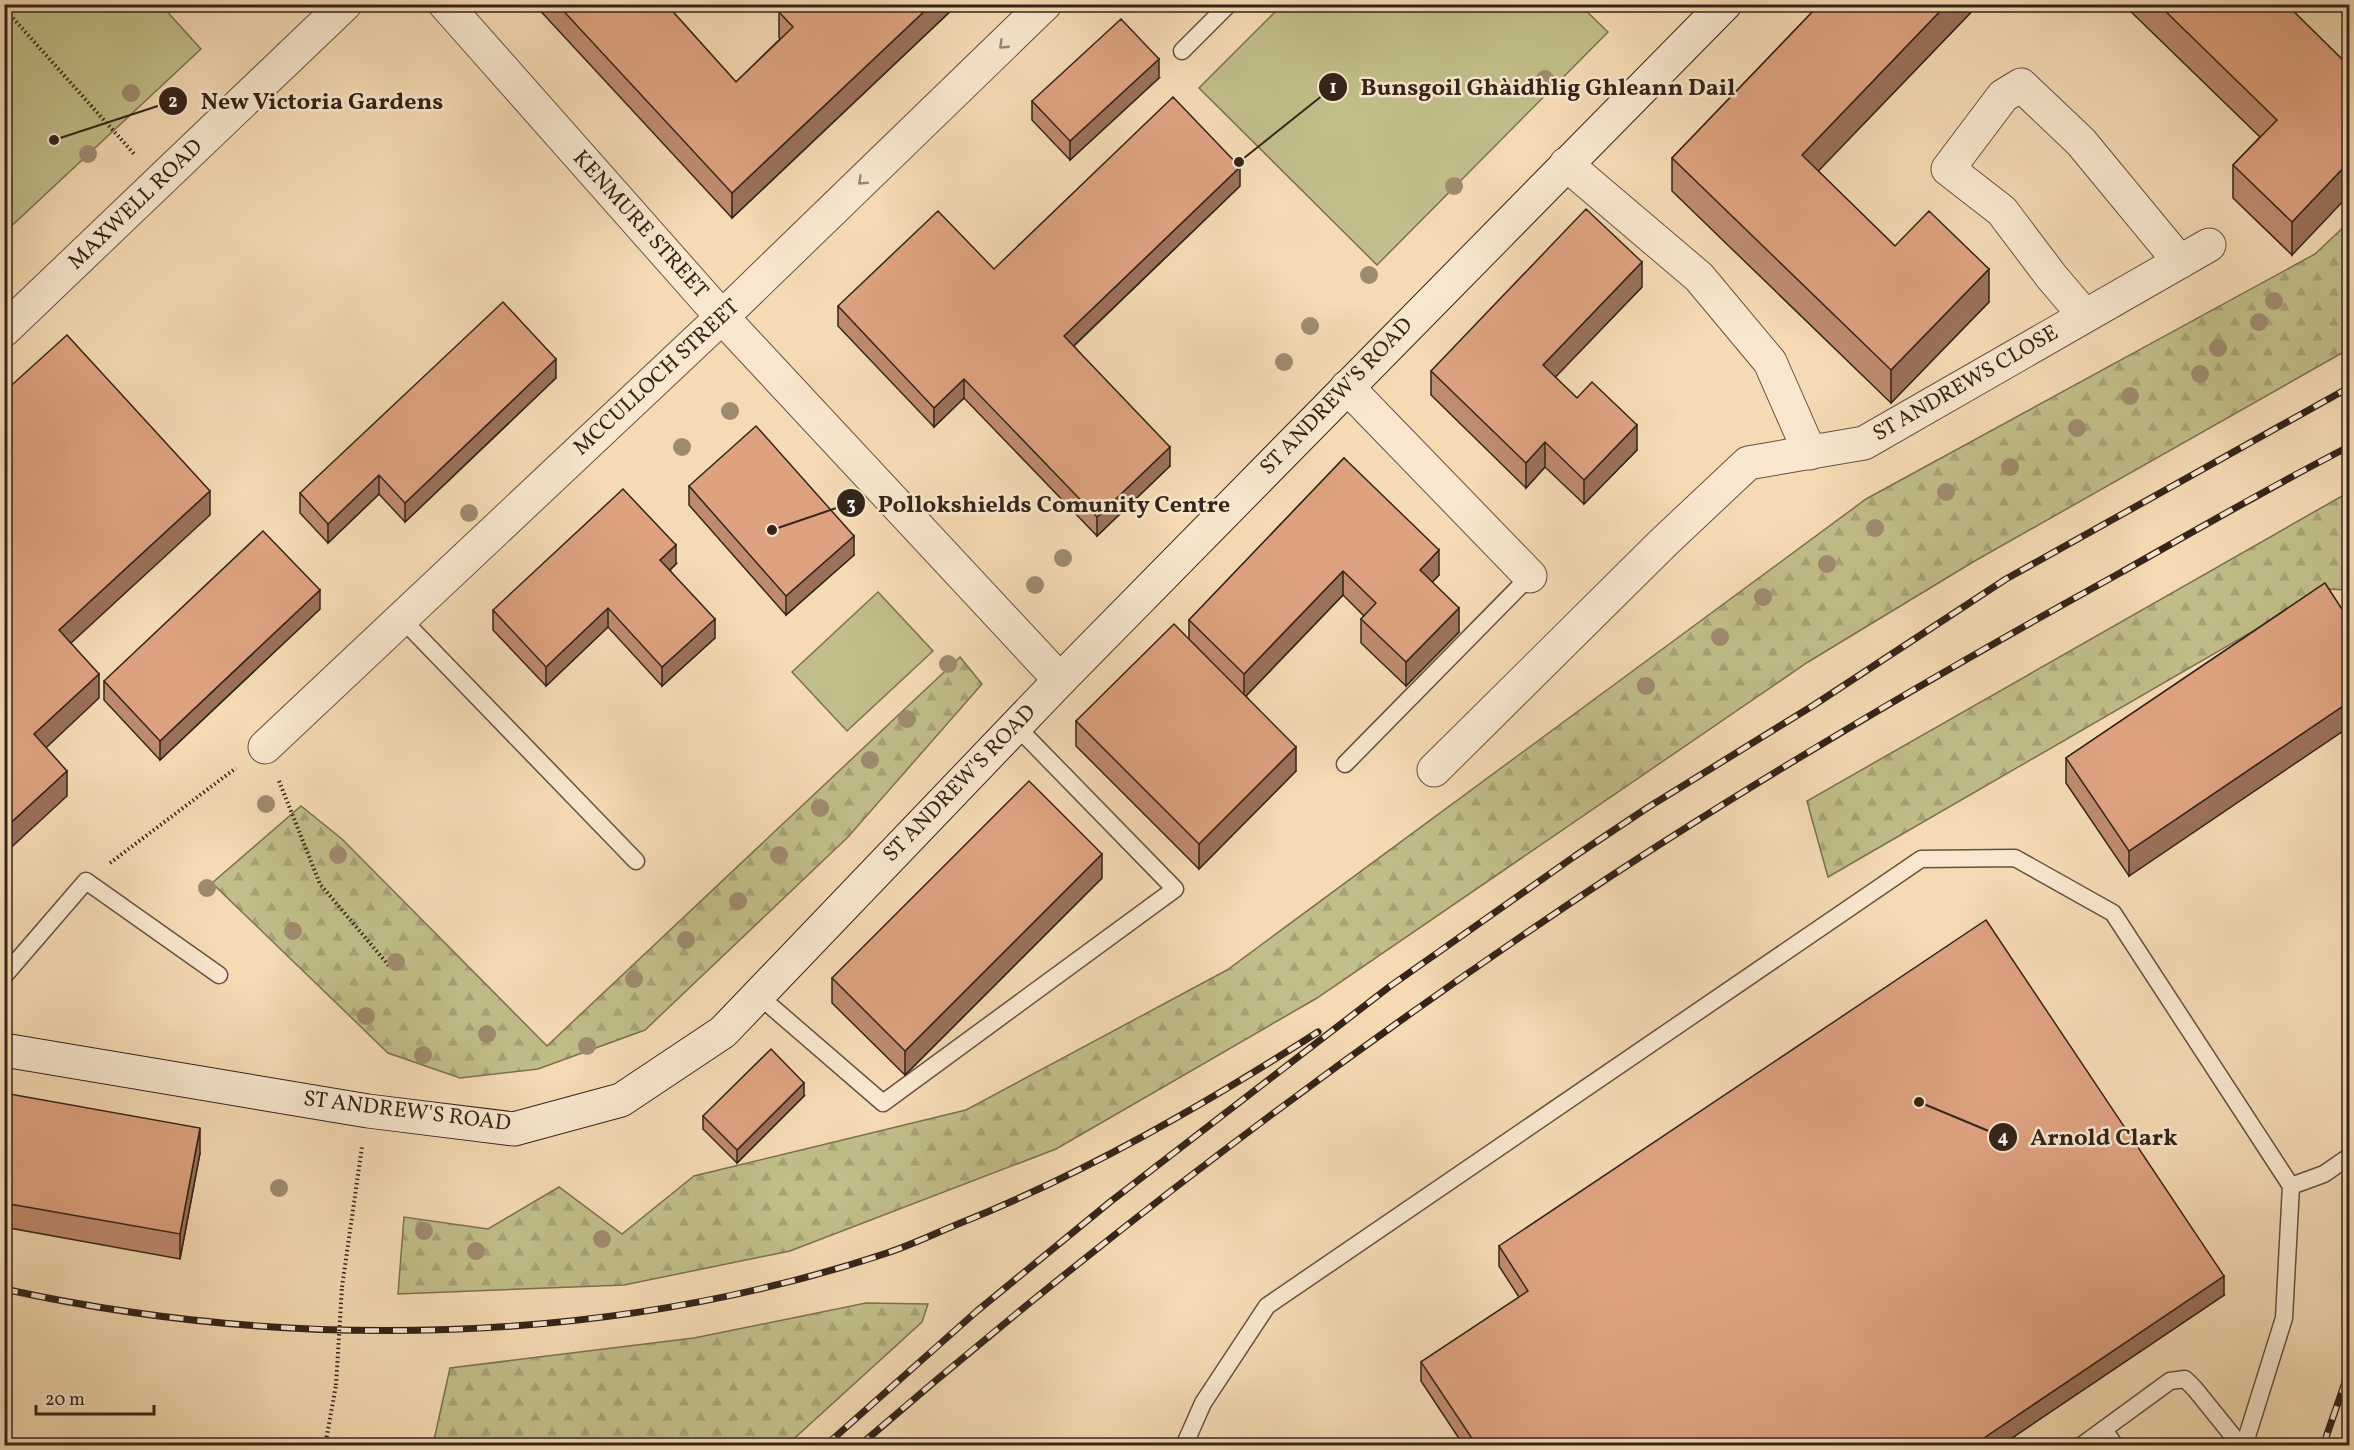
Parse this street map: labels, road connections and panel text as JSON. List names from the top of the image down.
{
  "streets": {
    "street": [
      "MAXWELL ROAD",
      "KENMURE STREET",
      "MCCULLOCH STREET",
      "ST ANDREWS CLOSE",
      "ST ANDREW'S ROAD"
    ]
  },
  "crossings": [
    ["KENMURE STREET", "MCCULLOCH STREET"],
    ["KENMURE STREET", "ST ANDREW'S ROAD"]
  ],
  "one_way": ["MCCULLOCH STREET"],
  "places": [
    "New Victoria Gardens",
    "Bunsgoil Ghàidhlig Ghleann Dail",
    "Pollokshields Comunity Centre",
    "Arnold Clark"
  ],
  "scale_bar": "20 m"
}
